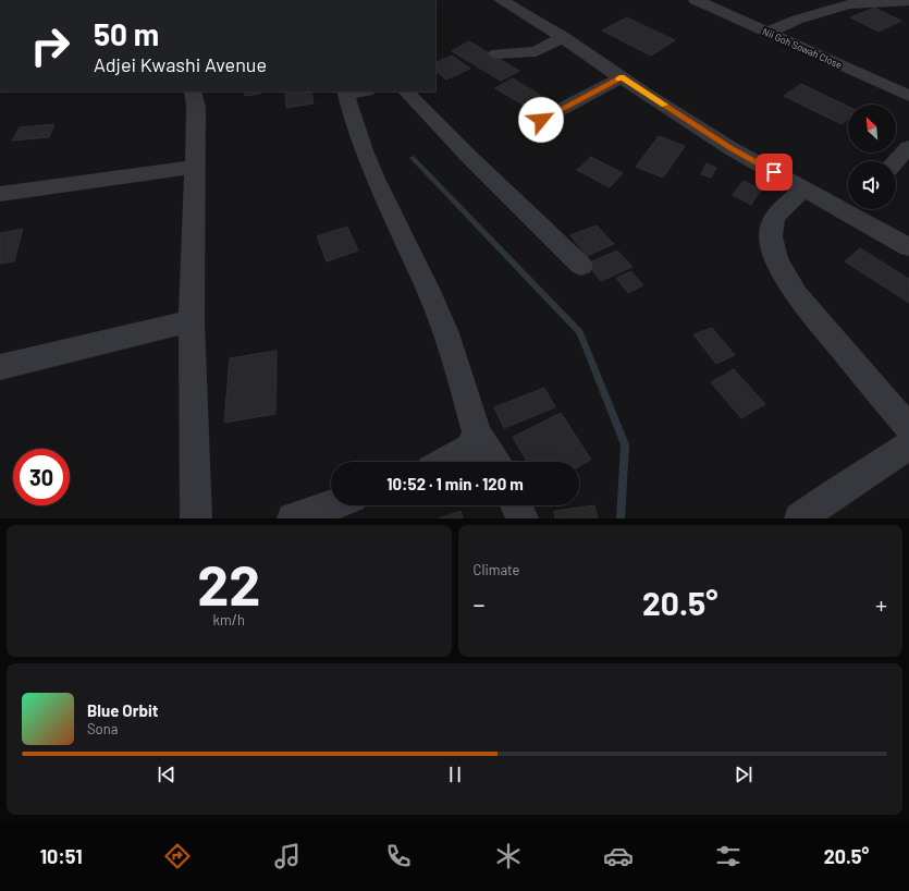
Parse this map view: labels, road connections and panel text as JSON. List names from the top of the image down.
{
  "streets": {
    "street": ["Nii Goh Sowah Close"]
  },
  "north": "top left",
  "page": {
    "turn": ["50 m", "Adjei Kwashi Avenue"],
    "limit": "30",
    "trip": "10:52 · 1 min · 120 m",
    "tile": [
      ["22", "km/h"],
      "Climate"
    ],
    "heat": ["−", "20.5°", "+"],
    "song": ["Blue Orbit", "Sona"],
    "tabs": ["10:51", "20.5°"]
  }
}
